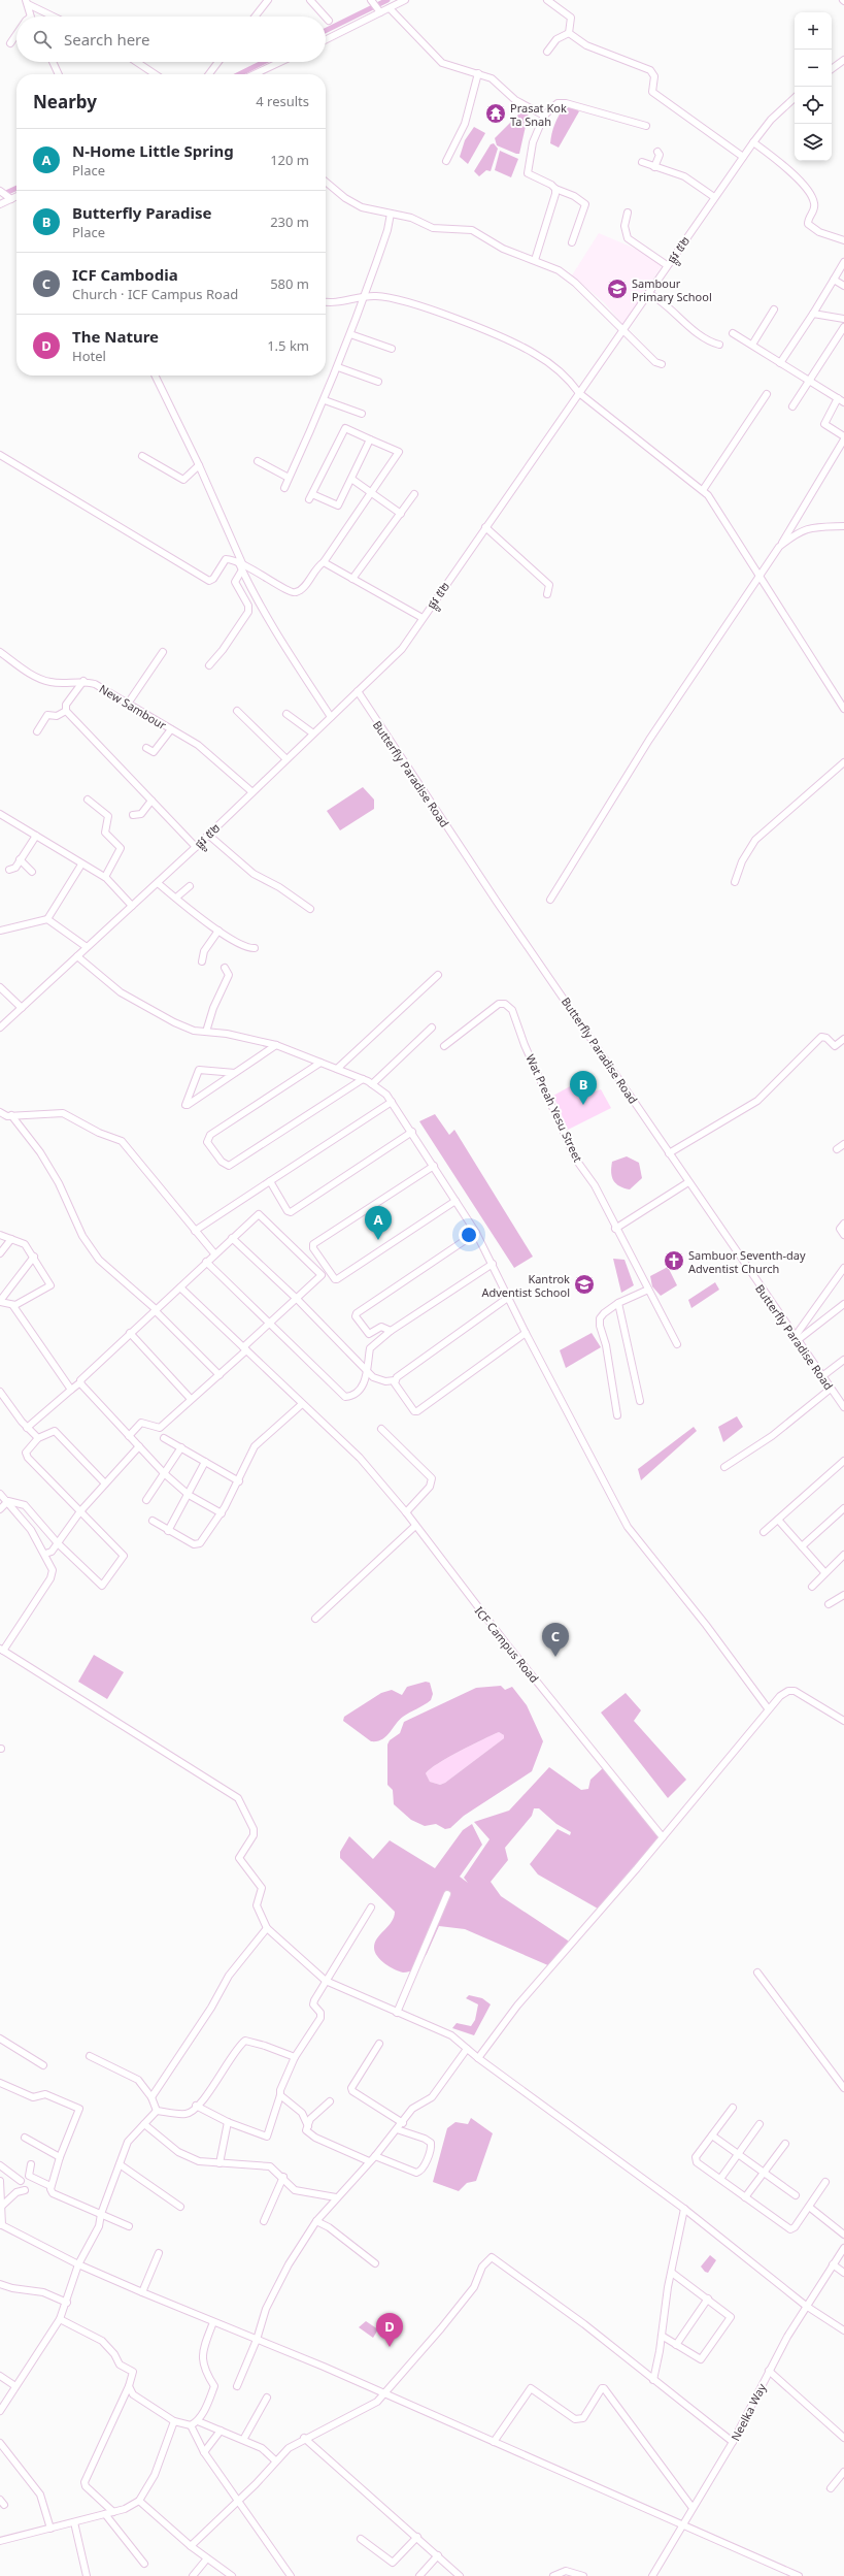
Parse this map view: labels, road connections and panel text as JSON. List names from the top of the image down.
{
  "streets": {
    "street": [
      "ផ្លូវ ៥២",
      "New Sambour",
      "Butterfly Paradise Road",
      "Wat Preah Yesu Street",
      "ICF Campus Road",
      "Neelka Way"
    ]
  },
  "crossings": [
    ["ផ្លូវ ៥២", "New Sambour"],
    ["ផ្លូវ ៥២", "Butterfly Paradise Road"]
  ],
  "places": {
    "temple": ["Prasat Kok Ta Snah"],
    "school or university": ["Sambour Primary School", "Kantrok Adventist School"],
    "church": ["Sambuor Seventh-day Adventist Church"]
  },
  "page": {
    "map_buttons": ["+", "−"],
    "search": "Search here",
    "heading": ["Nearby", "4 results"],
    "list": [
      {
        "mark": "A",
        "name": "N-Home Little Spring",
        "note": "Place",
        "value": "120 m"
      },
      {
        "mark": "B",
        "name": "Butterfly Paradise",
        "note": "Place",
        "value": "230 m"
      },
      {
        "mark": "C",
        "name": "ICF Cambodia",
        "note": "Church · ICF Campus Road",
        "value": "580 m"
      },
      {
        "mark": "D",
        "name": "The Nature",
        "note": "Hotel",
        "value": "1.5 km"
      }
    ],
    "pins": [
      "B",
      "A",
      "C",
      "D"
    ]
  }
}
